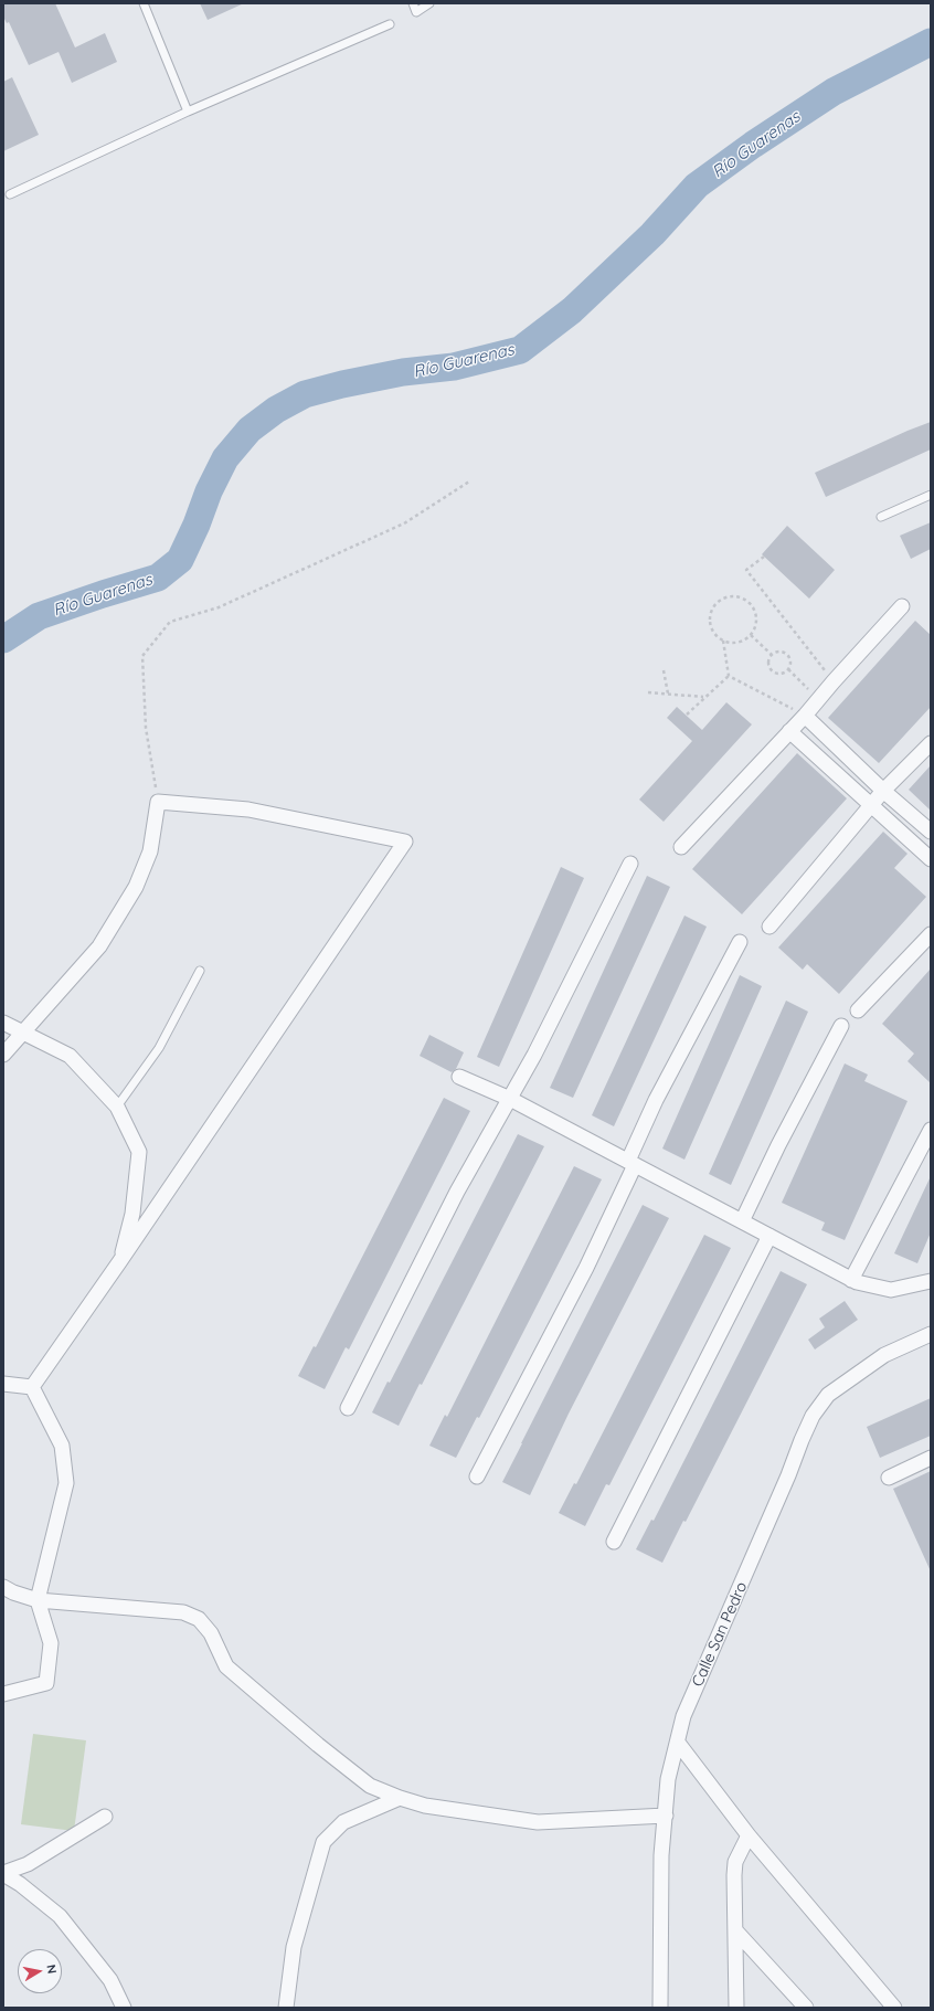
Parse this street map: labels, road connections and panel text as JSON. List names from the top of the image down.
{
  "streets": {
    "street": ["Calle San Pedro"]
  },
  "water": ["Río Guarenas"],
  "north": "right"
}
